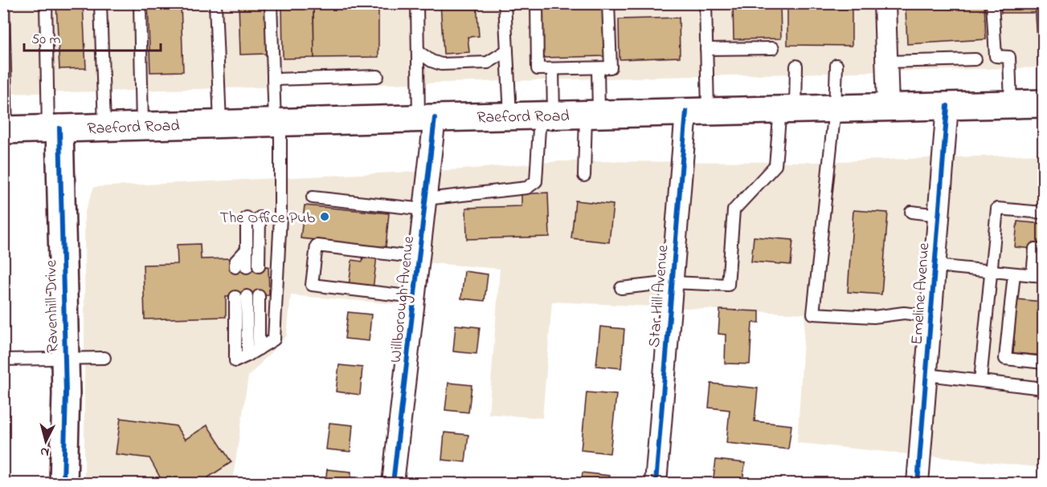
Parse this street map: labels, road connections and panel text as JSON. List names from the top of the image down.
{
  "streets": {
    "main road": ["Raeford Road", "Ravenhill Drive"],
    "street": ["Emeline Avenue", "Star Hill Avenue", "Willborough Avenue"]
  },
  "crossings": [
    ["Raeford Road", "Emeline Avenue"],
    ["Raeford Road", "Star Hill Avenue"],
    ["Raeford Road", "Willborough Avenue"],
    ["Raeford Road", "Ravenhill Drive"]
  ],
  "places": ["The Office Pub"],
  "scale_bar": "50 m",
  "north": "bottom"
}
